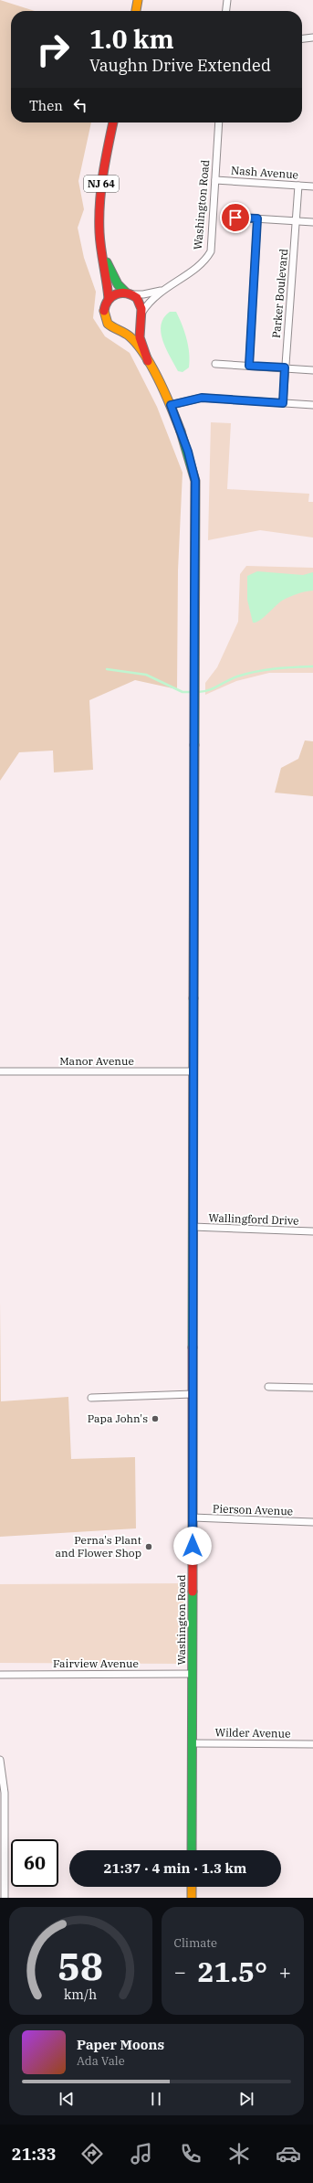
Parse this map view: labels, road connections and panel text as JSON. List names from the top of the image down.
{
  "streets": {
    "main road": ["NJ 64", "Washington Road"],
    "street": [
      "Nash Avenue",
      "Parker Boulevard",
      "Manor Avenue",
      "Wallingford Drive",
      "Pierson Avenue",
      "Fairview Avenue",
      "Wilder Avenue"
    ]
  },
  "crossings": [
    ["Nash Avenue", "Washington Road"],
    ["Nash Avenue", "Parker Boulevard"],
    ["NJ 64", "Washington Road"],
    ["Washington Road", "Manor Avenue"],
    ["Washington Road", "Wallingford Drive"],
    ["Washington Road", "Pierson Avenue"],
    ["Washington Road", "Fairview Avenue"],
    ["Washington Road", "Wilder Avenue"]
  ],
  "places": ["Papa John's", "Perna's Plant and Flower Shop"],
  "page": {
    "turn": ["1.0 km", "Vaughn Drive Extended"],
    "then": "Then",
    "limit": "60",
    "trip": "21:37 · 4 min · 1.3 km",
    "tile": "Climate",
    "heat": ["−", "21.5°", "+"],
    "song": ["Paper Moons", "Ada Vale"],
    "tabs": "21:33",
    "gauge": ["58", "km/h"]
  }
}
